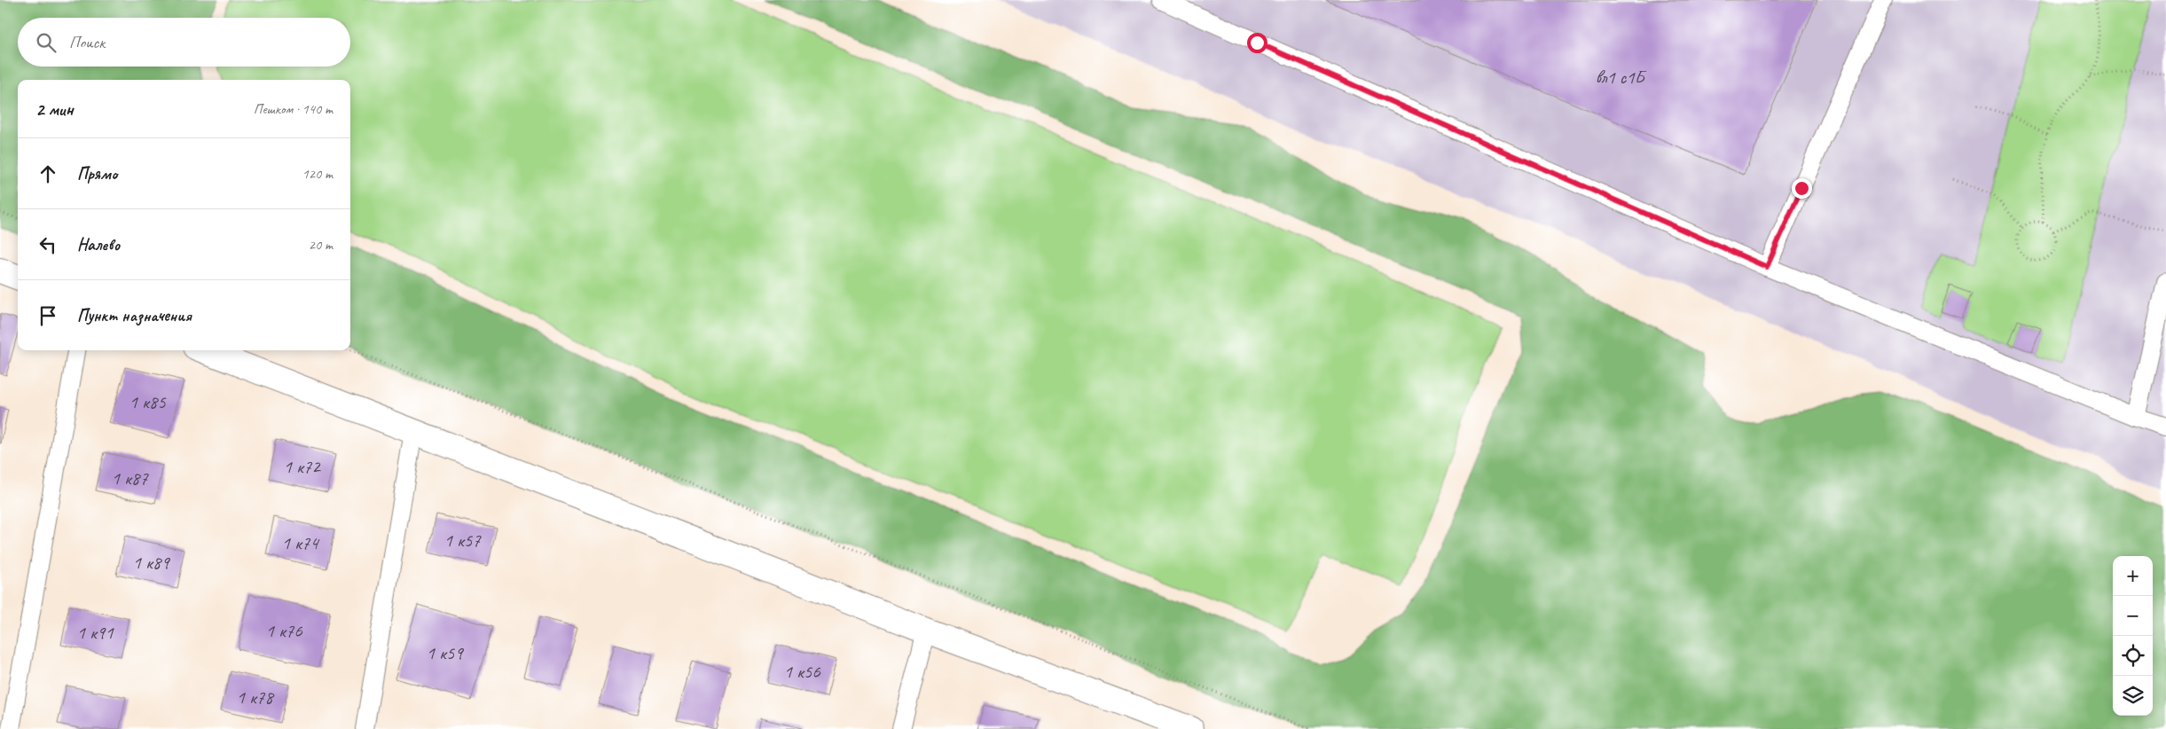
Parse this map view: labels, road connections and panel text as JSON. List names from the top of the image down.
{
  "house_numbers": [
    "вл1 с1Б",
    "1 к85",
    "1 к72",
    "1 к87",
    "1 к57",
    "1 к74",
    "1 к89",
    "1 к76",
    "1 к91",
    "1 к59",
    "1 к56",
    "1 к78"
  ],
  "page": {
    "search": "Поиск",
    "heading": ["2 мин", "Пешком · 140 m"],
    "list": [
      ["Прямо", "120 m"],
      ["Налево", "20 m"],
      "Пункт назначения"
    ],
    "map_buttons": ["+", "−"]
  }
}
